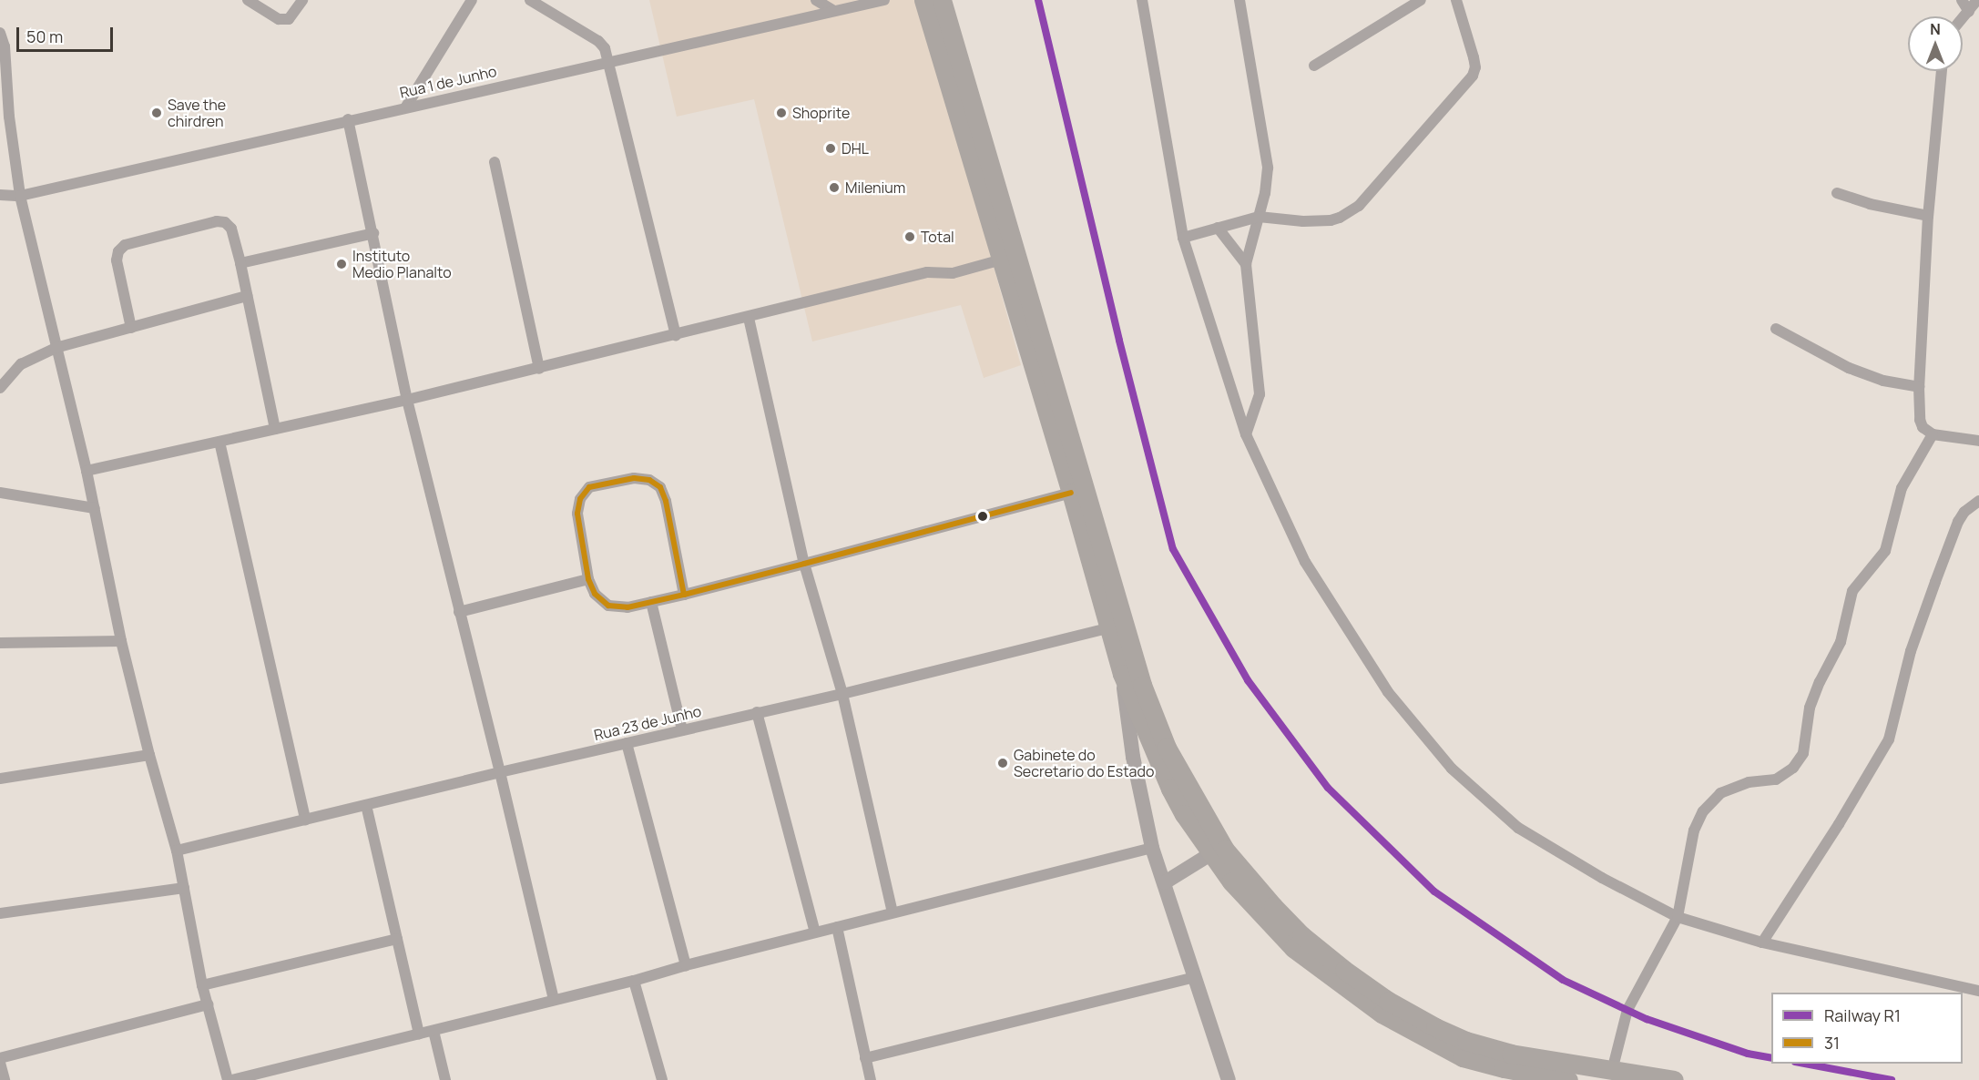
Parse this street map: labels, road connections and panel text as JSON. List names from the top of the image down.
{
  "streets": {
    "street": ["Rua 1 de Junho", "Rua 23 de Junho"]
  },
  "places": [
    "Save the chirdren",
    "Shoprite",
    "DHL",
    "Milenium",
    "Total",
    "Instituto Medio Planalto",
    "Gabinete do Secretario do Estado"
  ],
  "lines": ["rail line R1", "transit line 31"],
  "legend": ["Railway R1", "31"],
  "scale_bar": "50 m",
  "north": "top"
}
